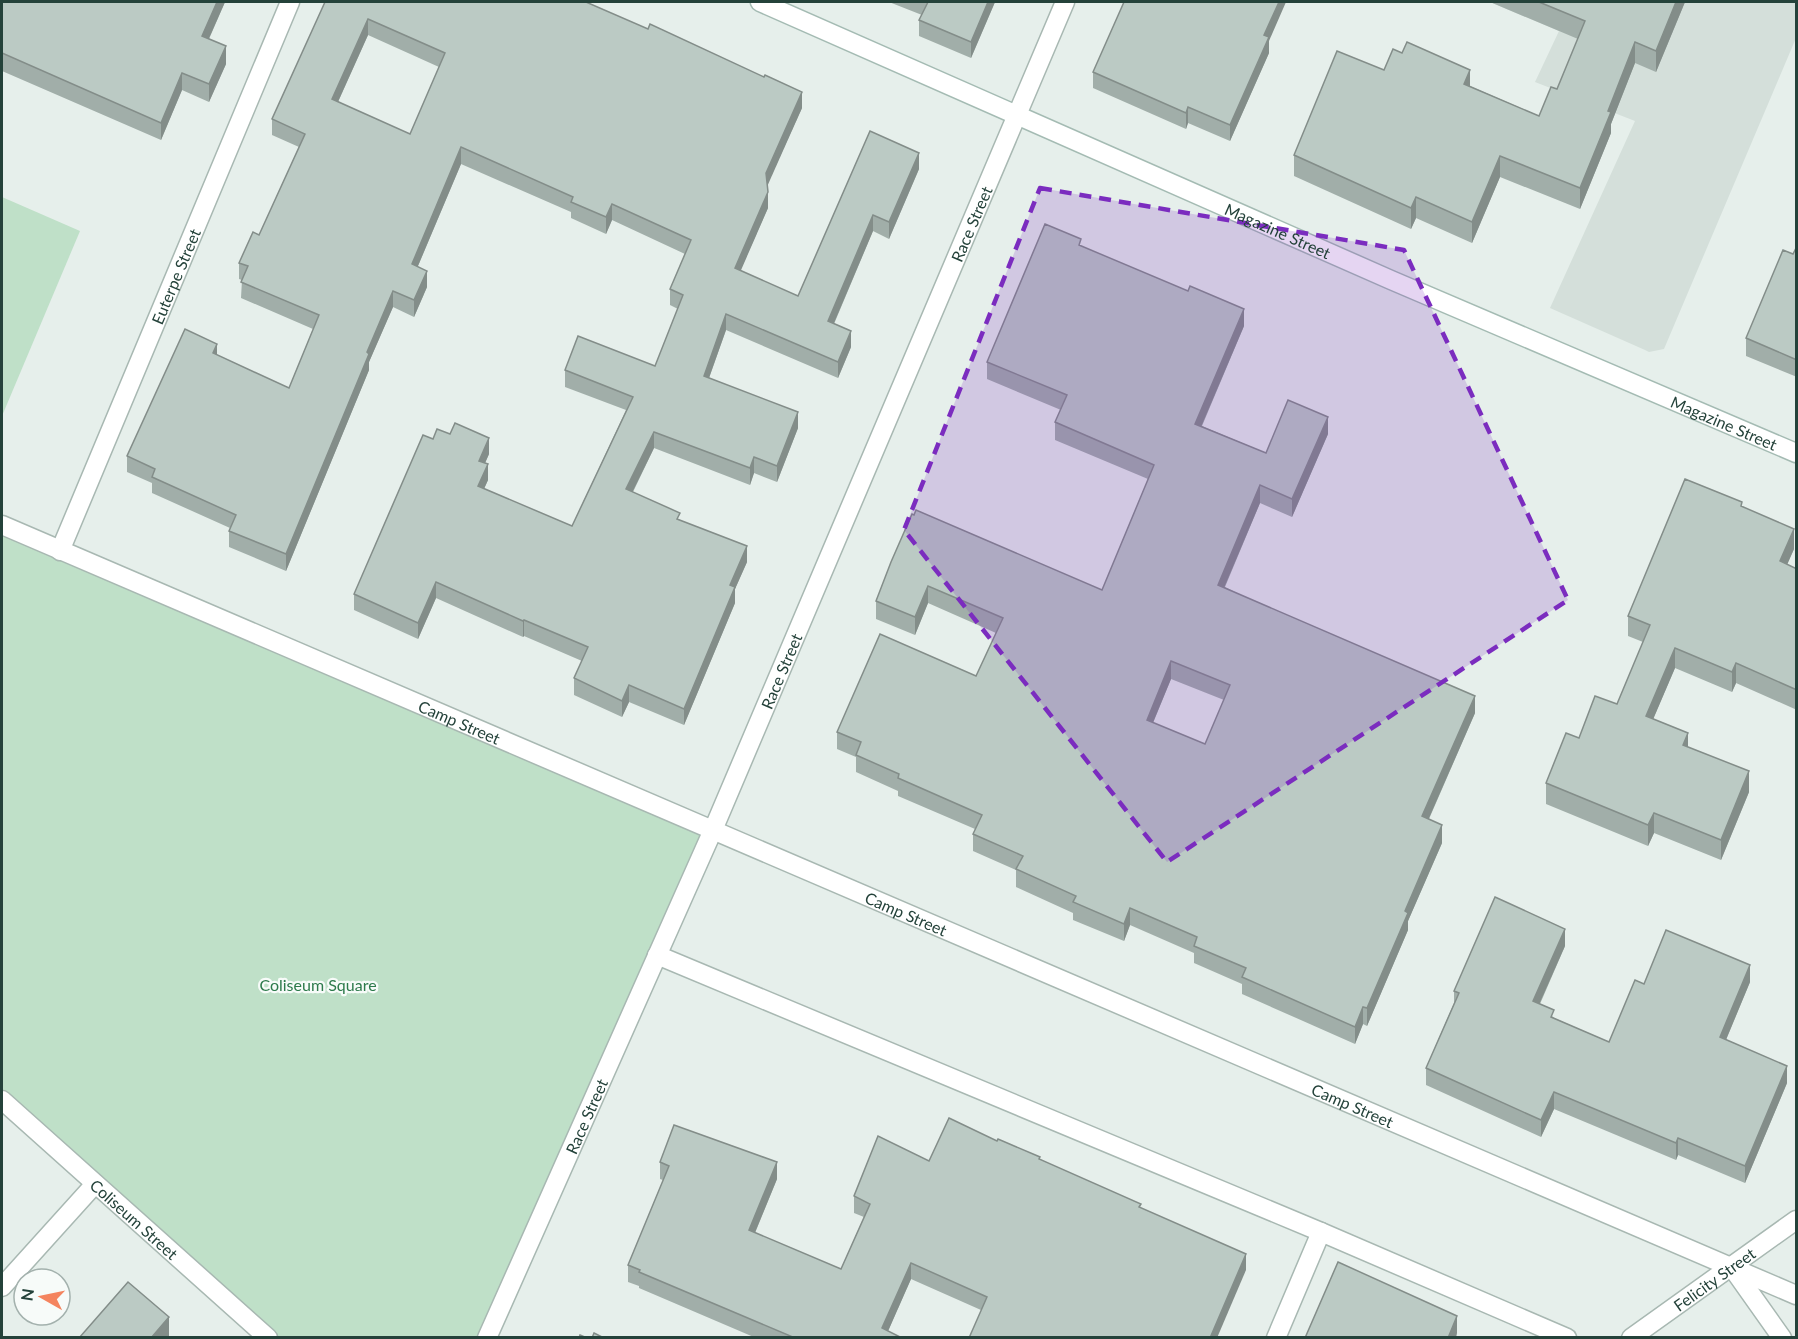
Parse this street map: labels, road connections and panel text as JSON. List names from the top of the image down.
{
  "streets": {
    "street": [
      "Race Street",
      "Magazine Street",
      "Euterpe Street",
      "Camp Street",
      "Coliseum Street",
      "Felicity Street"
    ]
  },
  "crossings": [
    ["Race Street", "Magazine Street"],
    ["Race Street", "Camp Street"],
    ["Euterpe Street", "Camp Street"],
    ["Camp Street", "Felicity Street"]
  ],
  "parks": ["Coliseum Square"],
  "north": "left"
}
